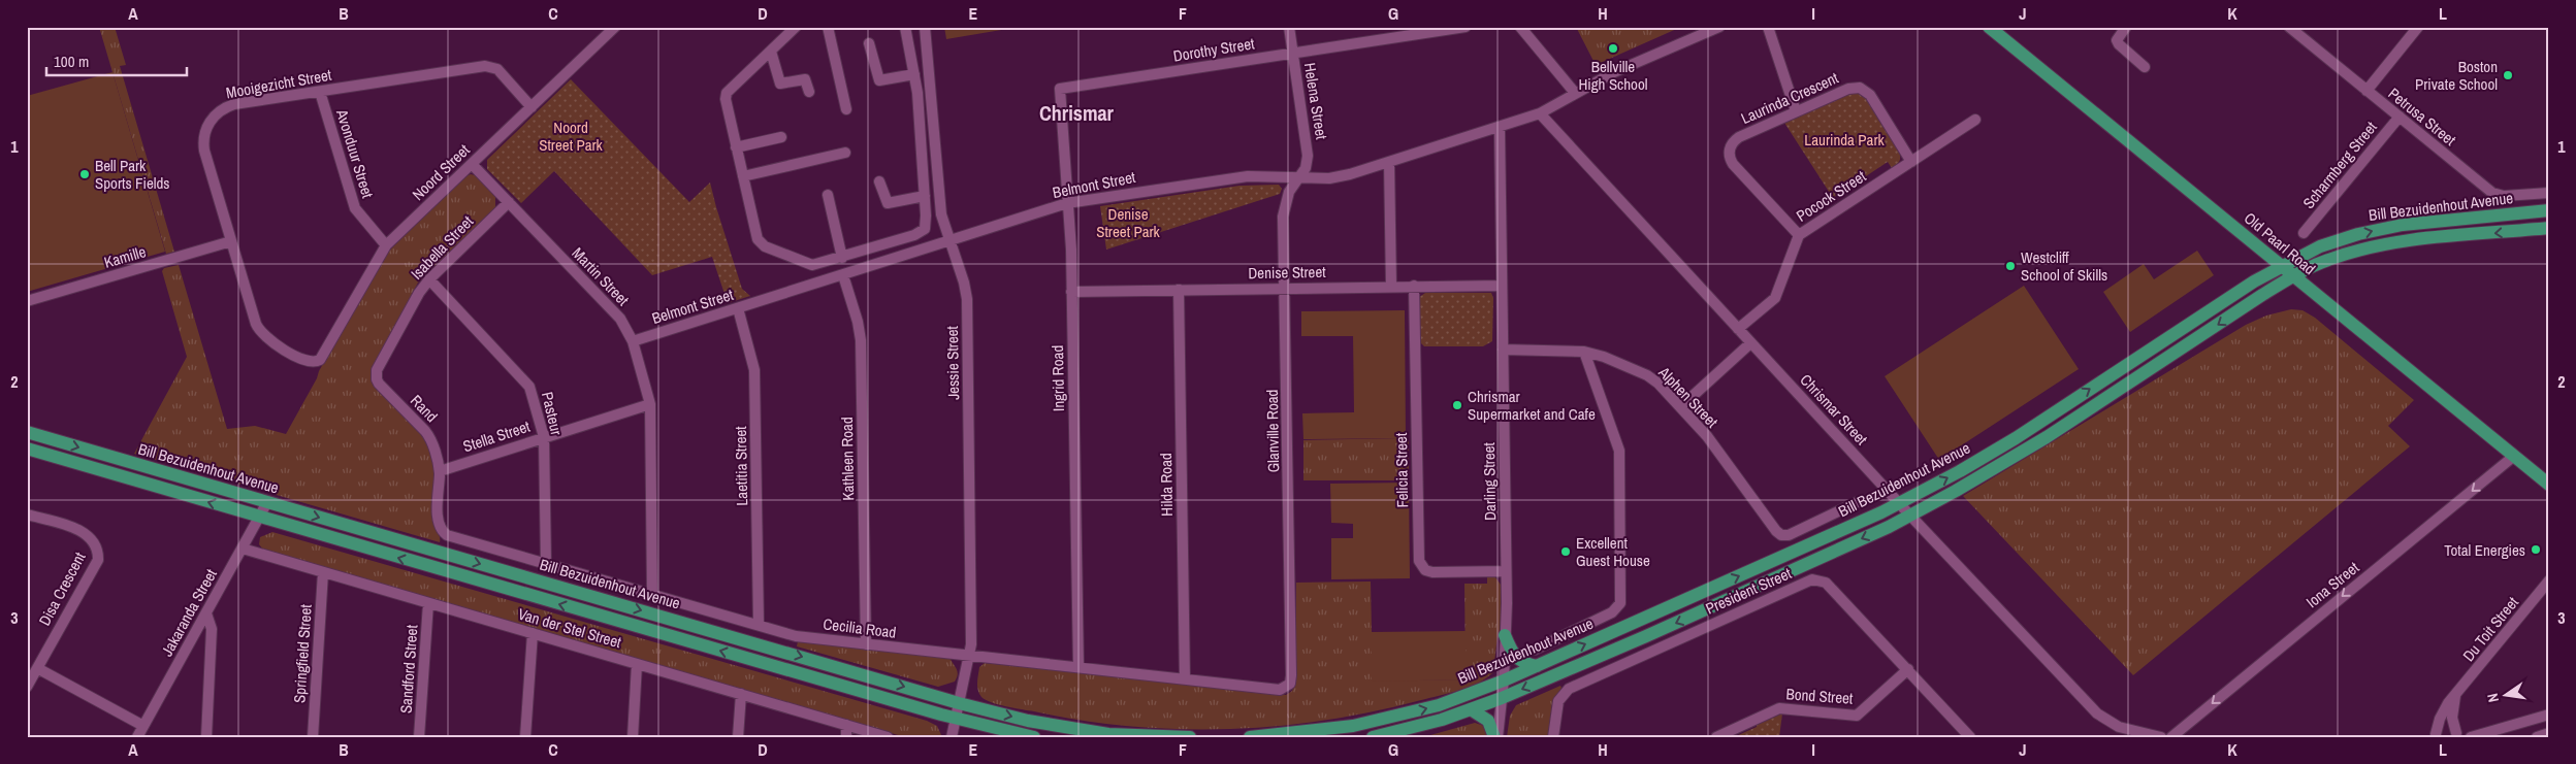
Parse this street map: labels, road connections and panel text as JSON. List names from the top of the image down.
{
  "streets": {
    "main road": ["Bill Bezuidenhout Avenue", "Old Paarl Road"],
    "street": [
      "Dorothy Street",
      "Mooigezicht Street",
      "Laurinda Crescent",
      "Helena Street",
      "Petrusa Street",
      "Avonduur Street",
      "Scharmberg Street",
      "Noord Street",
      "Belmont Street",
      "Pocock Street",
      "Isabella Street",
      "Kamille",
      "Denise Street",
      "Martin Street",
      "Jessie Street",
      "Ingrid Road",
      "Alphen Street",
      "Rand",
      "Chrismar Street",
      "Pasteur",
      "Glanville Road",
      "Stella Street",
      "Kathleen Road",
      "Laetitia Street",
      "Felicia Street",
      "Darling Street",
      "Hilda Road",
      "Iona Street",
      "Disa Crescent",
      "President Street",
      "Jakaranda Street",
      "Van der Stel Street",
      "Cecilia Road",
      "Du Toit Street",
      "Springfield Street",
      "Sandford Street",
      "Bond Street"
    ]
  },
  "crossings": [
    ["Dorothy Street", "Helena Street"],
    ["Dorothy Street", "Ingrid Road"],
    ["Mooigezicht Street", "Avonduur Street"],
    ["Mooigezicht Street", "Noord Street"],
    ["Mooigezicht Street", "Kamille"],
    ["Laurinda Crescent", "Pocock Street"],
    ["Helena Street", "Belmont Street"],
    ["Helena Street", "Glanville Road"],
    ["Petrusa Street", "Scharmberg Street"],
    ["Avonduur Street", "Noord Street"],
    ["Noord Street", "Martin Street"],
    ["Belmont Street", "Martin Street"],
    ["Belmont Street", "Jessie Street"],
    ["Belmont Street", "Ingrid Road"],
    ["Belmont Street", "Chrismar Street"],
    ["Belmont Street", "Glanville Road"],
    ["Belmont Street", "Kathleen Road"],
    ["Belmont Street", "Laetitia Street"],
    ["Belmont Street", "Darling Street"],
    ["Pocock Street", "Chrismar Street"],
    ["Bill Bezuidenhout Avenue", "Old Paarl Road"],
    ["Bill Bezuidenhout Avenue", "Jessie Street"],
    ["Bill Bezuidenhout Avenue", "Chrismar Street"],
    ["Bill Bezuidenhout Avenue", "Darling Street"],
    ["Bill Bezuidenhout Avenue", "Jakaranda Street"],
    ["Old Paarl Road", "Iona Street"],
    ["Isabella Street", "Martin Street"],
    ["Isabella Street", "Rand"],
    ["Isabella Street", "Pasteur"],
    ["Denise Street", "Ingrid Road"],
    ["Denise Street", "Glanville Road"],
    ["Denise Street", "Felicia Street"],
    ["Denise Street", "Darling Street"],
    ["Denise Street", "Hilda Road"],
    ["Martin Street", "Stella Street"],
    ["Martin Street", "Cecilia Road"],
    ["Jessie Street", "Cecilia Road"],
    ["Ingrid Road", "Cecilia Road"],
    ["Alphen Street", "Darling Street"],
    ["Rand", "Stella Street"],
    ["Rand", "Cecilia Road"],
    ["Pasteur", "Stella Street"],
    ["Pasteur", "Cecilia Road"],
    ["Glanville Road", "Cecilia Road"],
    ["Kathleen Road", "Cecilia Road"],
    ["Laetitia Street", "Cecilia Road"],
    ["Felicia Street", "Darling Street"],
    ["Hilda Road", "Cecilia Road"],
    ["President Street", "Bond Street"],
    ["Jakaranda Street", "Van der Stel Street"],
    ["Van der Stel Street", "Springfield Street"],
    ["Van der Stel Street", "Sandford Street"]
  ],
  "one_way": ["Iona Street"],
  "districts": ["Chrismar"],
  "parks": ["Noord Street Park", "Laurinda Park", "Denise Street Park"],
  "places": [
    "Bellville High School",
    "Boston Private School",
    "Bell Park Sports Fields",
    "Westcliff School of Skills",
    "Chrismar Supermarket and Cafe",
    "Total Energies",
    "Excellent Guest House"
  ],
  "scale_bar": "100 m",
  "north": "left",
  "grid": {
    "columns": [
      "A",
      "B",
      "C",
      "D",
      "E",
      "F",
      "G",
      "H",
      "I",
      "J",
      "K",
      "L"
    ],
    "rows": ["1", "2", "3"]
  }
}
